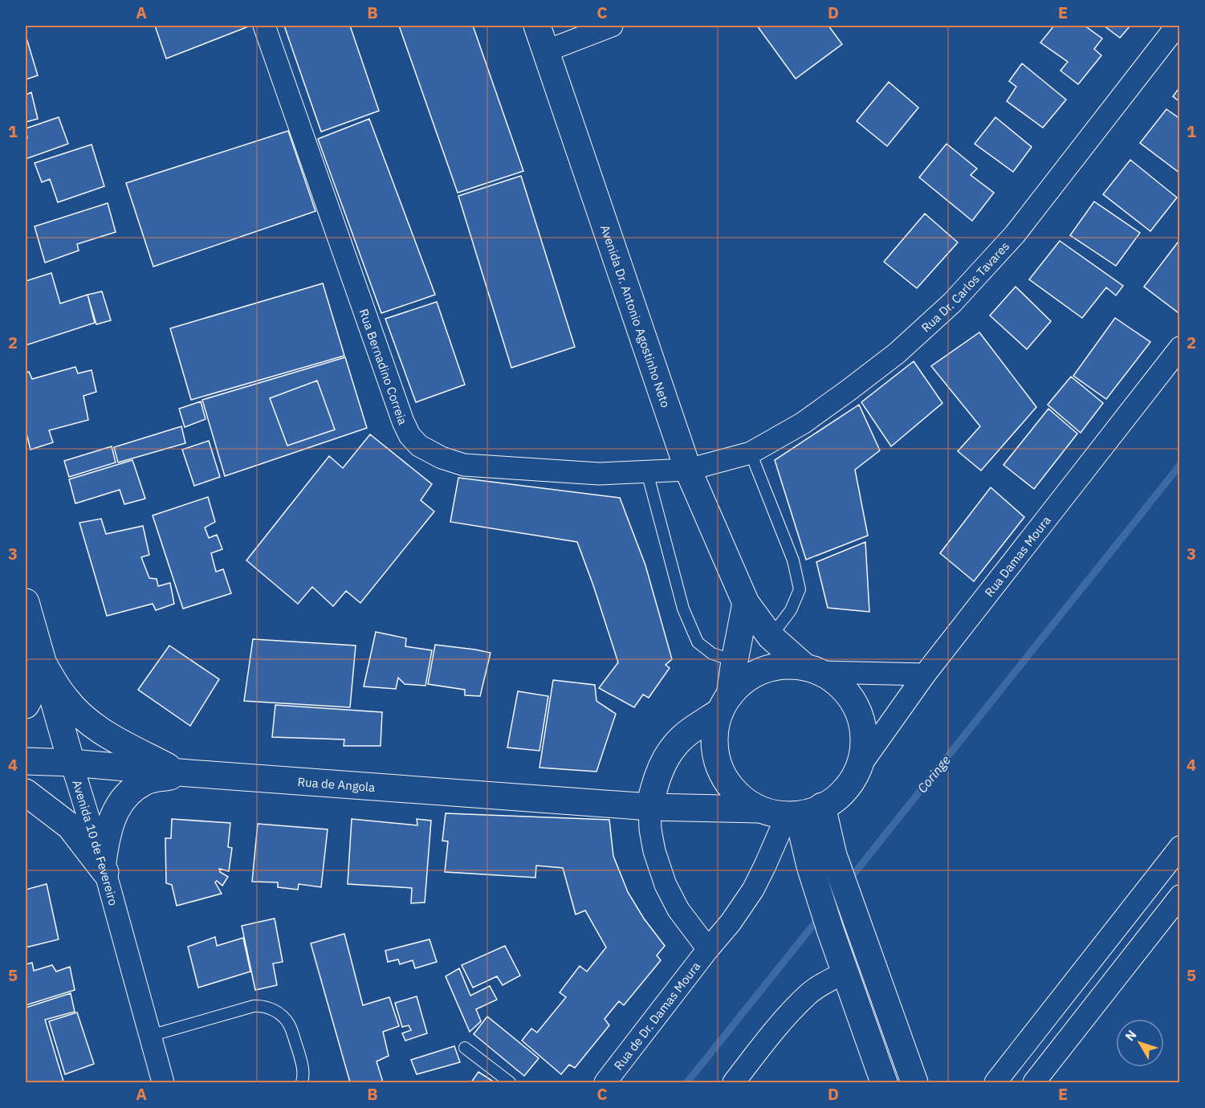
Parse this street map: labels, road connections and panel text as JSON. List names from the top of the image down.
{
  "streets": {
    "street": [
      "Rua Dr. Carlos Tavares",
      "Avenida Dr. Antonio Agostinho Neto",
      "Rua Bernadino Correia",
      "Rua Damas Moura",
      "Rua de Angola",
      "Avenida 10 de Fevereiro",
      "Rua de Dr. Damas Moura"
    ]
  },
  "crossings": [
    ["Rua Dr. Carlos Tavares", "Avenida Dr. Antonio Agostinho Neto"],
    ["Rua Dr. Carlos Tavares", "Rua Bernadino Correia"],
    ["Avenida Dr. Antonio Agostinho Neto", "Rua Bernadino Correia"],
    ["Avenida Dr. Antonio Agostinho Neto", "Rua Damas Moura"],
    ["Avenida Dr. Antonio Agostinho Neto", "Rua de Angola"],
    ["Avenida Dr. Antonio Agostinho Neto", "Rua de Dr. Damas Moura"],
    ["Rua Damas Moura", "Rua de Angola"],
    ["Rua Damas Moura", "Rua de Dr. Damas Moura"],
    ["Rua de Angola", "Avenida 10 de Fevereiro"],
    ["Rua de Angola", "Rua de Dr. Damas Moura"]
  ],
  "water": ["Coringe"],
  "north": "top left",
  "grid": {
    "columns": [
      "A",
      "B",
      "C",
      "D",
      "E"
    ],
    "rows": [
      "1",
      "2",
      "3",
      "4",
      "5"
    ]
  }
}
